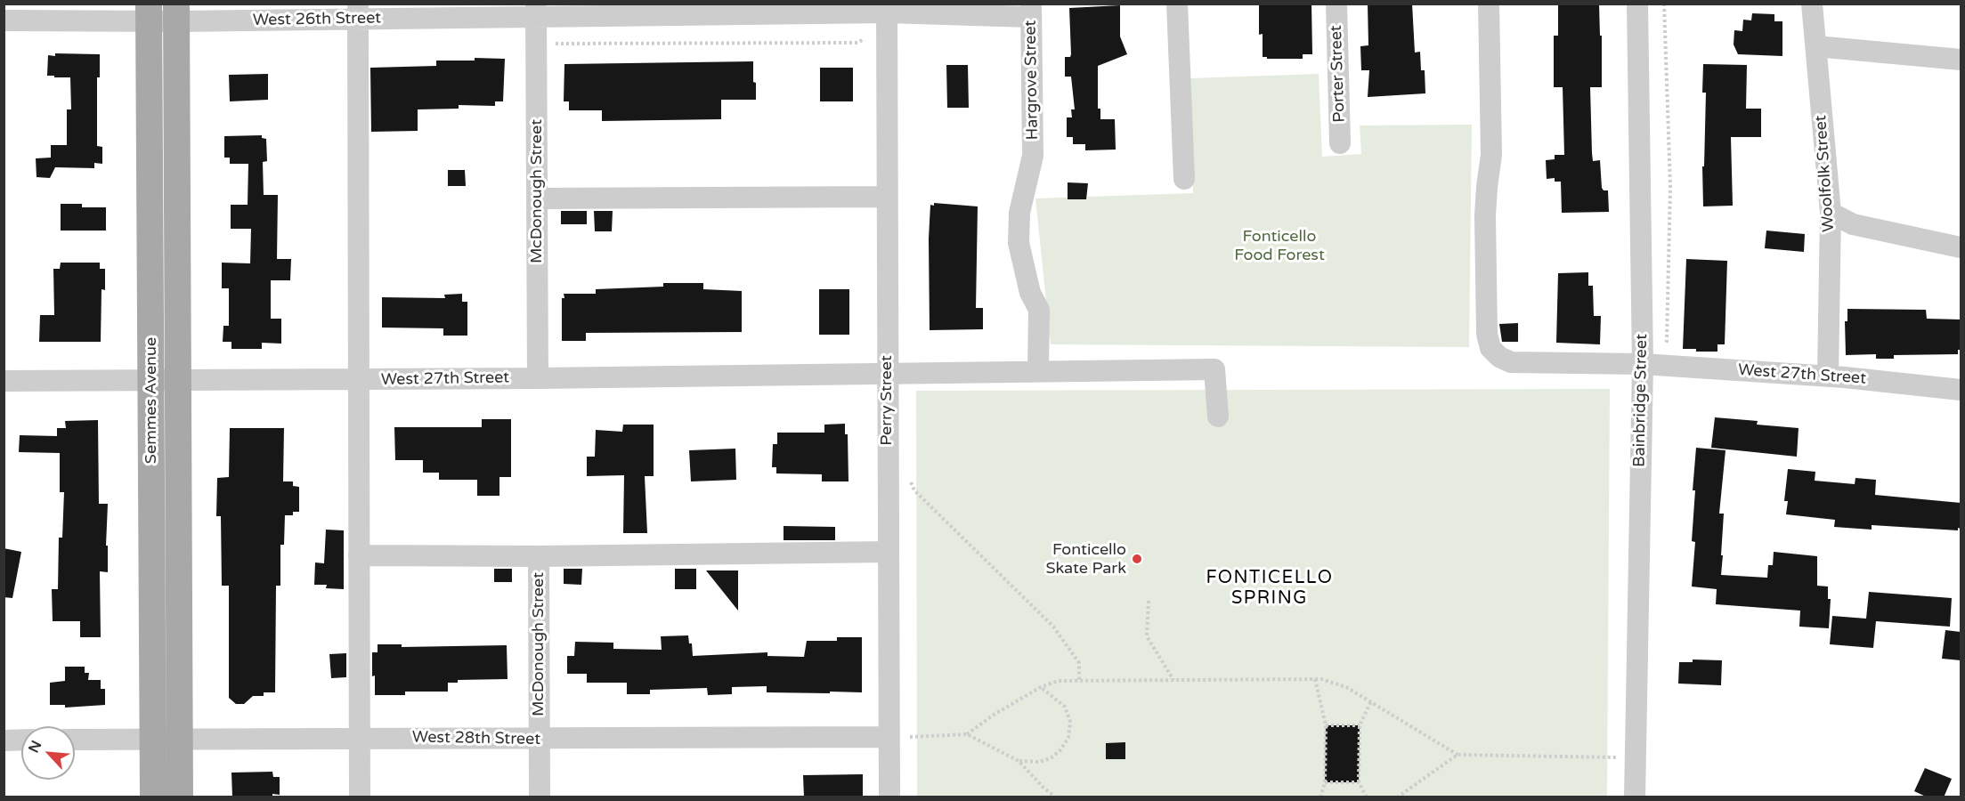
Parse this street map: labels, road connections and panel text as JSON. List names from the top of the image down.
{
  "streets": {
    "main road": ["Semmes Avenue"],
    "street": [
      "West 26th Street",
      "Porter Street",
      "Hargrove Street",
      "Woolfolk Street",
      "McDonough Street",
      "West 27th Street",
      "Perry Street",
      "Bainbridge Street",
      "West 28th Street"
    ]
  },
  "crossings": [
    ["West 26th Street", "Hargrove Street"],
    ["West 26th Street", "McDonough Street"],
    ["West 26th Street", "Semmes Avenue"],
    ["West 26th Street", "Perry Street"],
    ["Hargrove Street", "West 27th Street"],
    ["Woolfolk Street", "West 27th Street"],
    ["McDonough Street", "West 27th Street"],
    ["McDonough Street", "West 28th Street"],
    ["West 27th Street", "Semmes Avenue"],
    ["West 27th Street", "Perry Street"],
    ["West 27th Street", "Bainbridge Street"],
    ["Semmes Avenue", "West 28th Street"],
    ["Perry Street", "West 28th Street"]
  ],
  "districts": ["FONTICELLO SPRING"],
  "parks": ["Fonticello Food Forest"],
  "places": ["Fonticello Skate Park"],
  "north": "top left"
}
